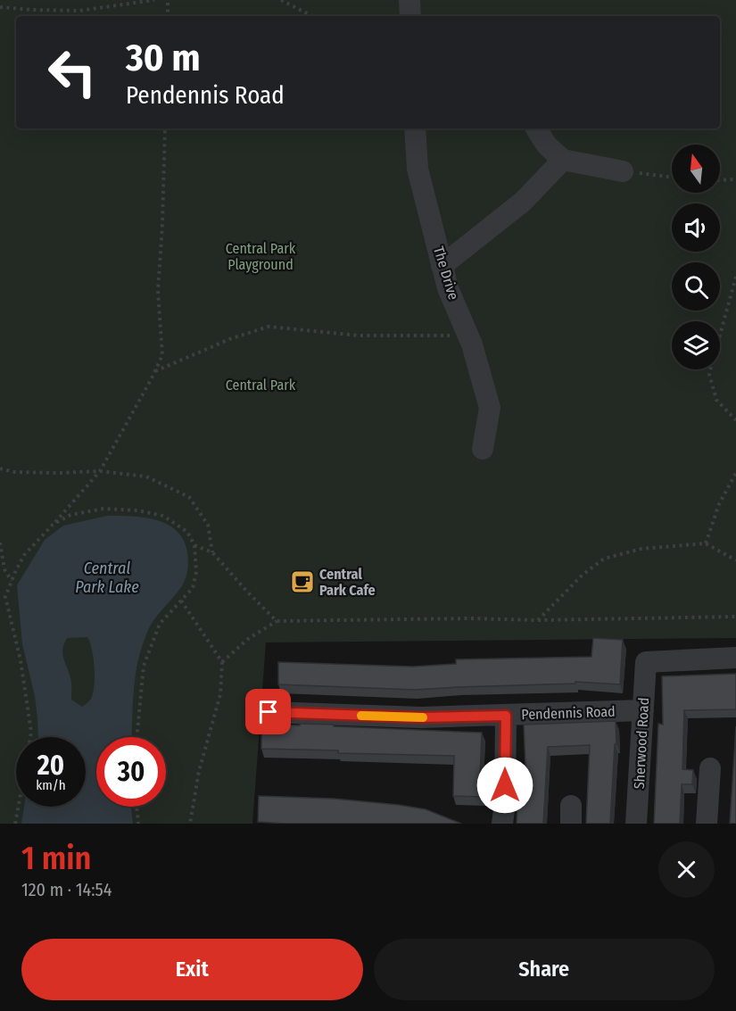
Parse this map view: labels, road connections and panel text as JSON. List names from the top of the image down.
{
  "streets": {
    "street": ["The Drive", "Pendennis Road", "Sherwood Road"]
  },
  "crossings": [
    ["Pendennis Road", "Sherwood Road"]
  ],
  "water": ["Central Park Lake"],
  "parks": ["Central Park Playground", "Central Park"],
  "places": {
    "cafe": ["Central Park Cafe"]
  },
  "north": "top",
  "page": {
    "turn": ["30 m", "Pendennis Road"],
    "speed": "20 km/h",
    "limit": "30",
    "heading": ["1 min", "120 m · 14:54"],
    "buttons": ["Exit", "Share"]
  }
}
